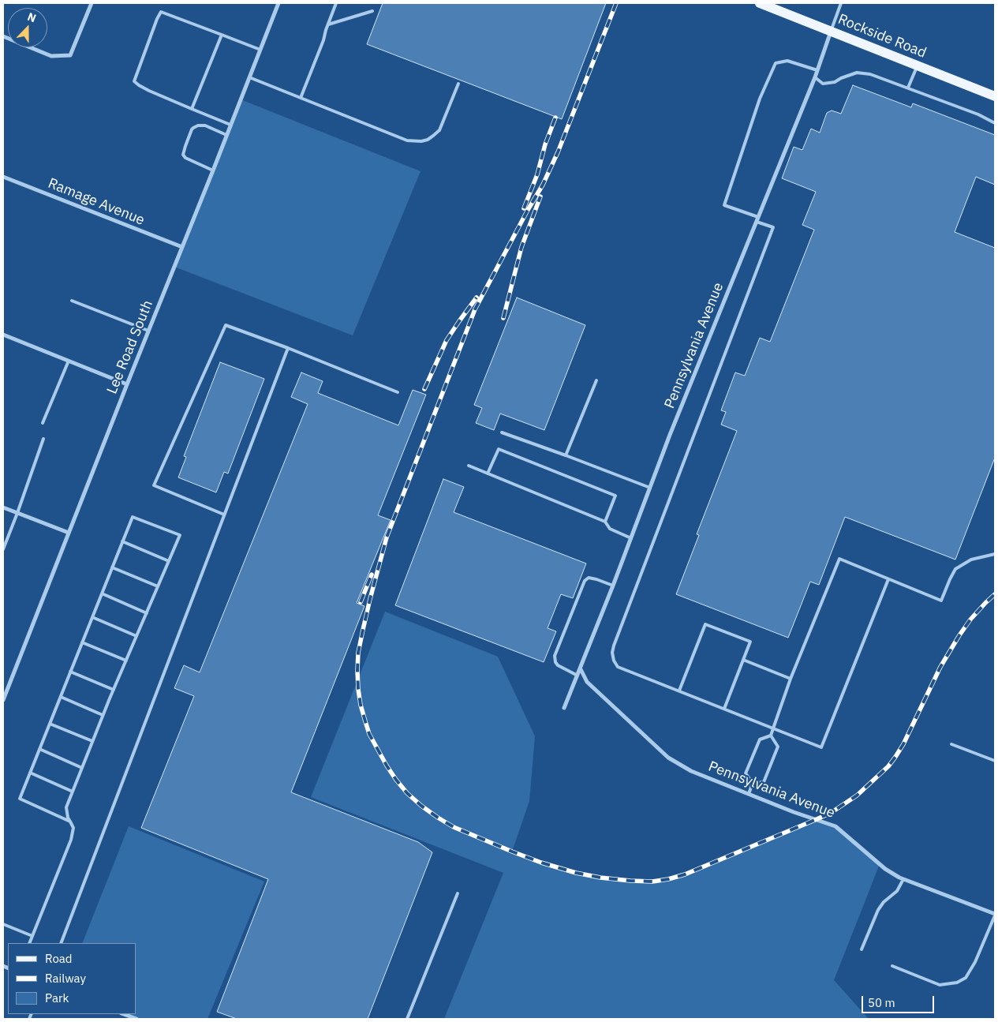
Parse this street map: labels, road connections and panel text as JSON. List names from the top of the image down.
{
  "streets": {
    "main road": ["Rockside Road"],
    "street": ["Ramage Avenue", "Pennsylvania Avenue", "Lee Road South"]
  },
  "crossings": [
    ["Rockside Road", "Pennsylvania Avenue"],
    ["Ramage Avenue", "Lee Road South"]
  ],
  "legend": ["Road", "Railway", "Park"],
  "scale_bar": "50 m",
  "north": "top"
}
